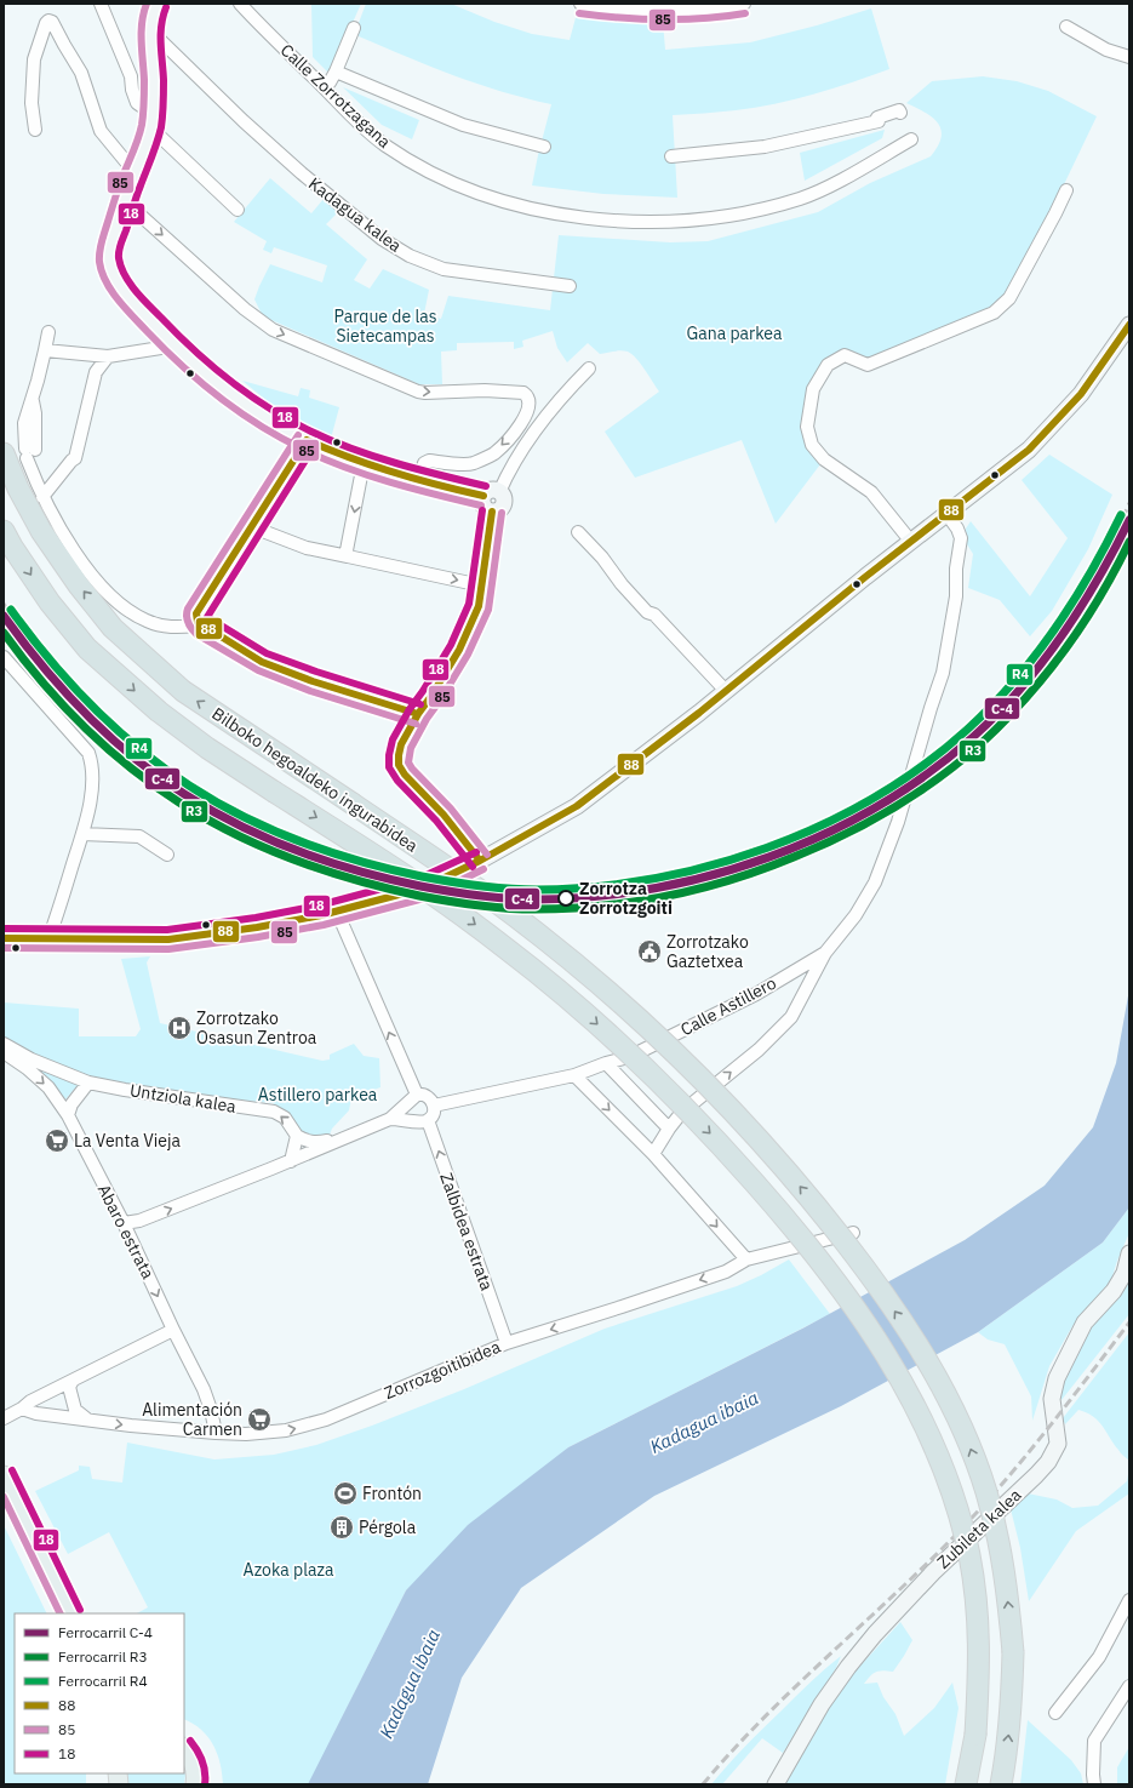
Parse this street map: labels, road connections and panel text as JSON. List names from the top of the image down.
{
  "streets": {
    "highway": ["Bilboko hegoaldeko ingurabidea"],
    "street": [
      "Calle Zorrotzagana",
      "Kadagua kalea",
      "Calle Astillero",
      "Untziola kalea",
      "Abaro estrata",
      "Zalbidea estrata",
      "Zorrozgoitibidea",
      "Zubileta kalea"
    ]
  },
  "crossings": [
    ["Abaro estrata", "Zorrozgoitibidea"],
    ["Zalbidea estrata", "Zorrozgoitibidea"]
  ],
  "one_way": ["Untziola kalea", "Abaro estrata", "Zalbidea estrata"],
  "water": ["Kadagua ibaia"],
  "parks": [
    "Parque de las Sietecampas",
    "Gana parkea",
    "Astillero parkea",
    "Azoka plaza"
  ],
  "places": {
    "other": ["Zorrotza Zorrotzgoiti"],
    "public building": ["Zorrotzako Gaztetxea"],
    "hospital": ["Zorrotzako Osasun Zentroa"],
    "supermarket": ["La Venta Vieja", "Alimentación Carmen"],
    "sports": ["Frontón"],
    "building": ["Pérgola"]
  },
  "lines": [
    "transit line 85",
    "transit line 18",
    "transit line 88",
    "rail line R4",
    "rail line C-4",
    "rail line R3"
  ],
  "legend": [
    "Ferrocarril C-4",
    "Ferrocarril R3",
    "Ferrocarril R4",
    "88",
    "85",
    "18"
  ]
}
